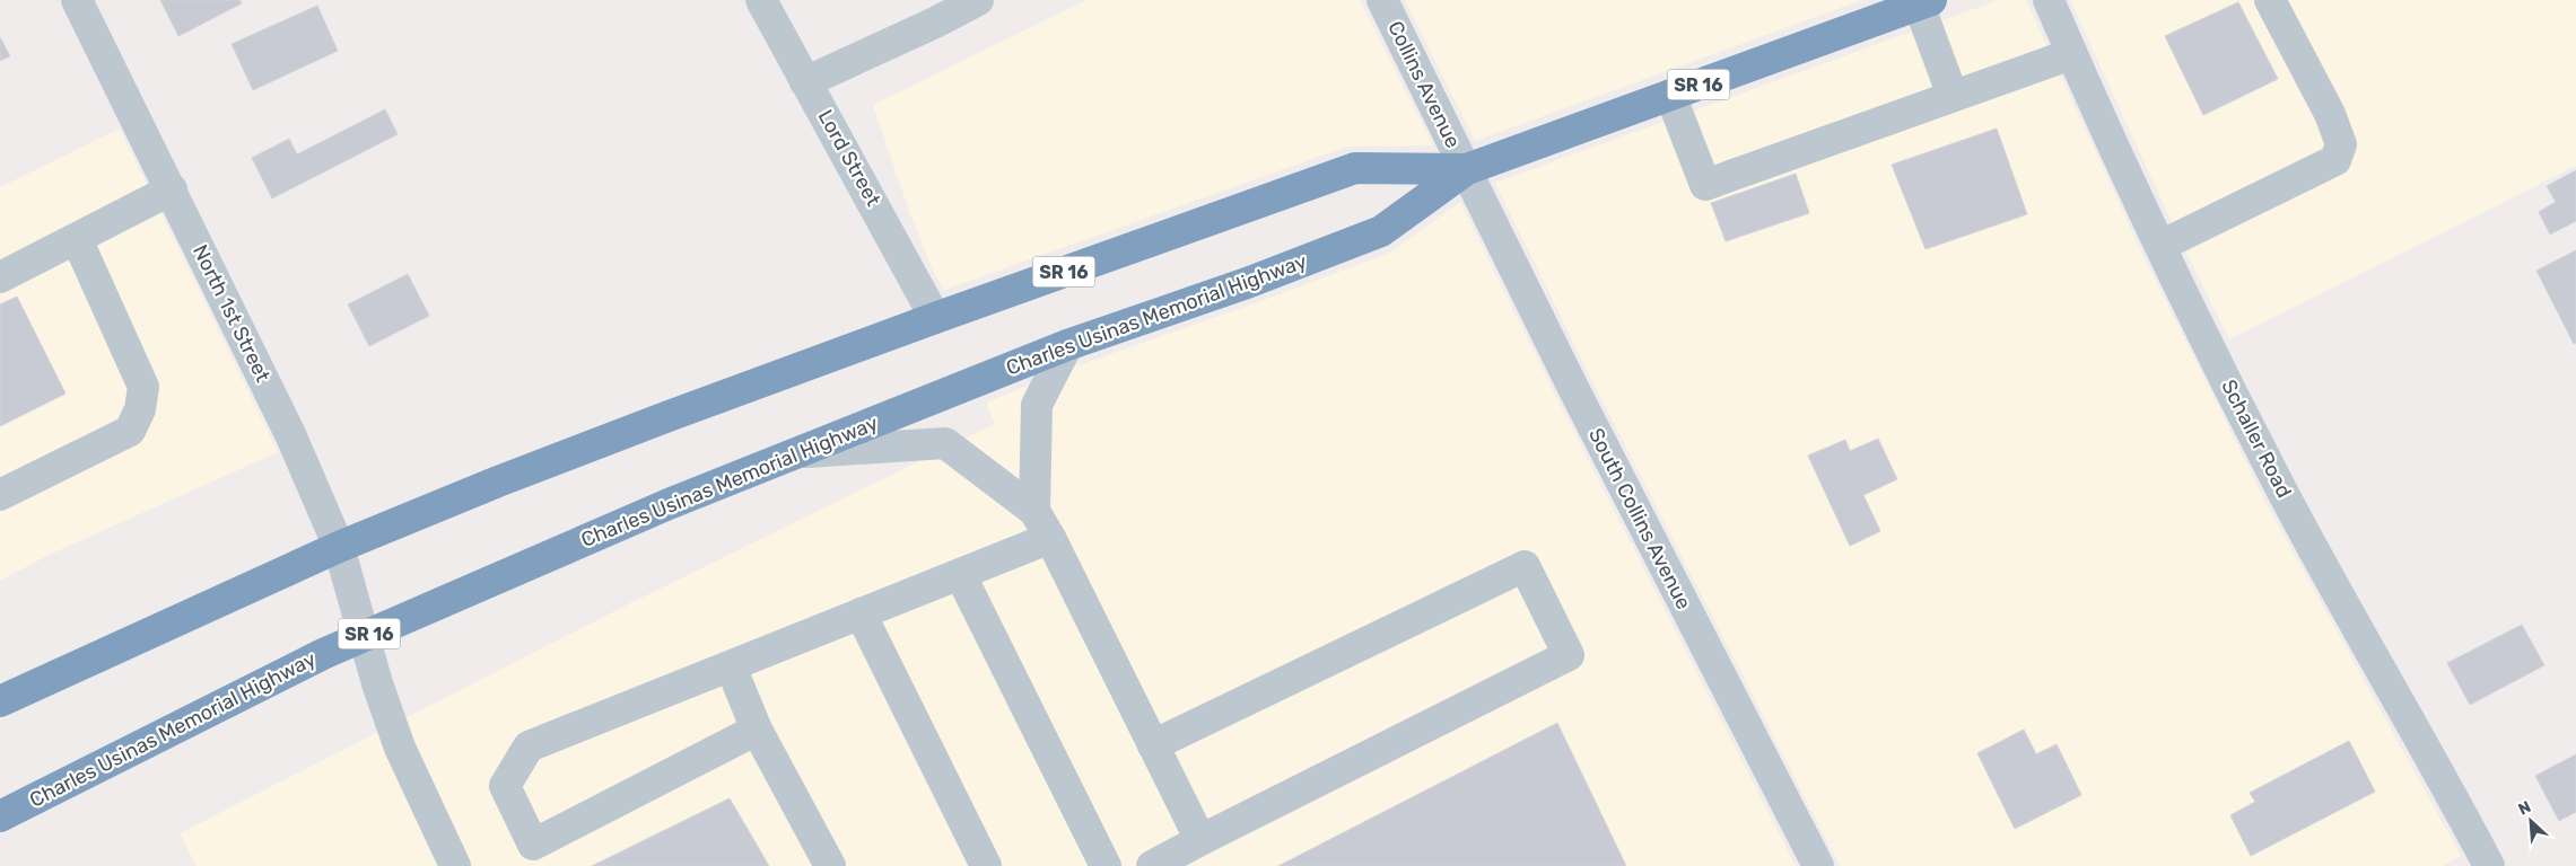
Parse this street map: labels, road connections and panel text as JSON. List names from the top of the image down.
{
  "streets": {
    "highway": ["SR 16", "Charles Usinas Memorial Highway"],
    "street": [
      "Collins Avenue",
      "Lord Street",
      "North 1st Street",
      "Schaller Road",
      "South Collins Avenue"
    ]
  },
  "crossings": [
    ["Collins Avenue", "Charles Usinas Memorial Highway"],
    ["Collins Avenue", "South Collins Avenue"],
    ["Lord Street", "Charles Usinas Memorial Highway"],
    ["North 1st Street", "Charles Usinas Memorial Highway"],
    ["Charles Usinas Memorial Highway", "South Collins Avenue"]
  ],
  "north": "top left"
}
